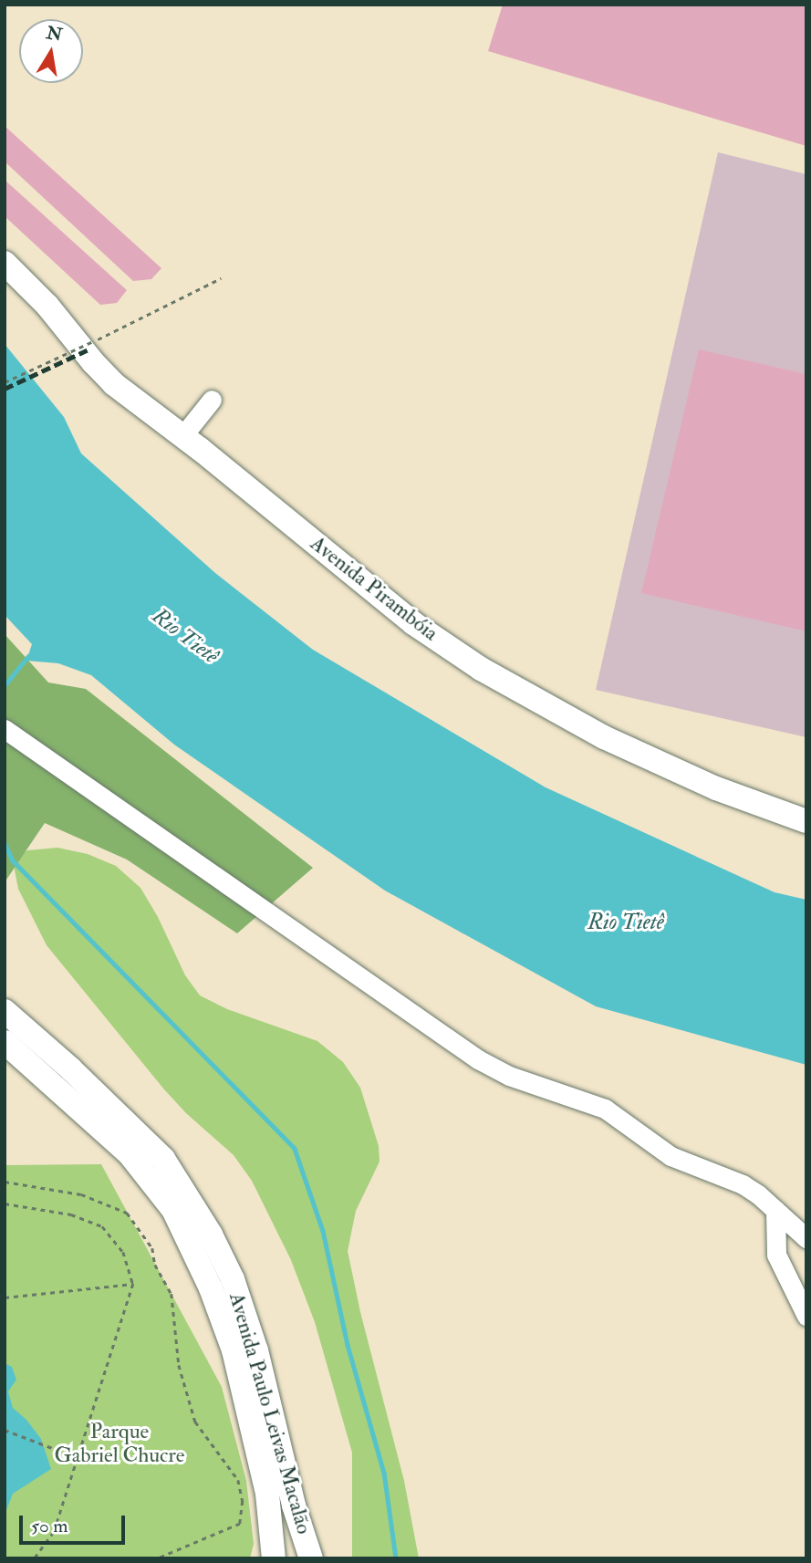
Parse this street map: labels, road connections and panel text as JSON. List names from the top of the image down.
{
  "streets": {
    "main road": ["Avenida Pirambóia", "Avenida Paulo Leivas Macalão"]
  },
  "water": ["Rio Tietê"],
  "parks": ["Parque Gabriel Chucre"],
  "scale_bar": "50 m",
  "north": "top"
}
